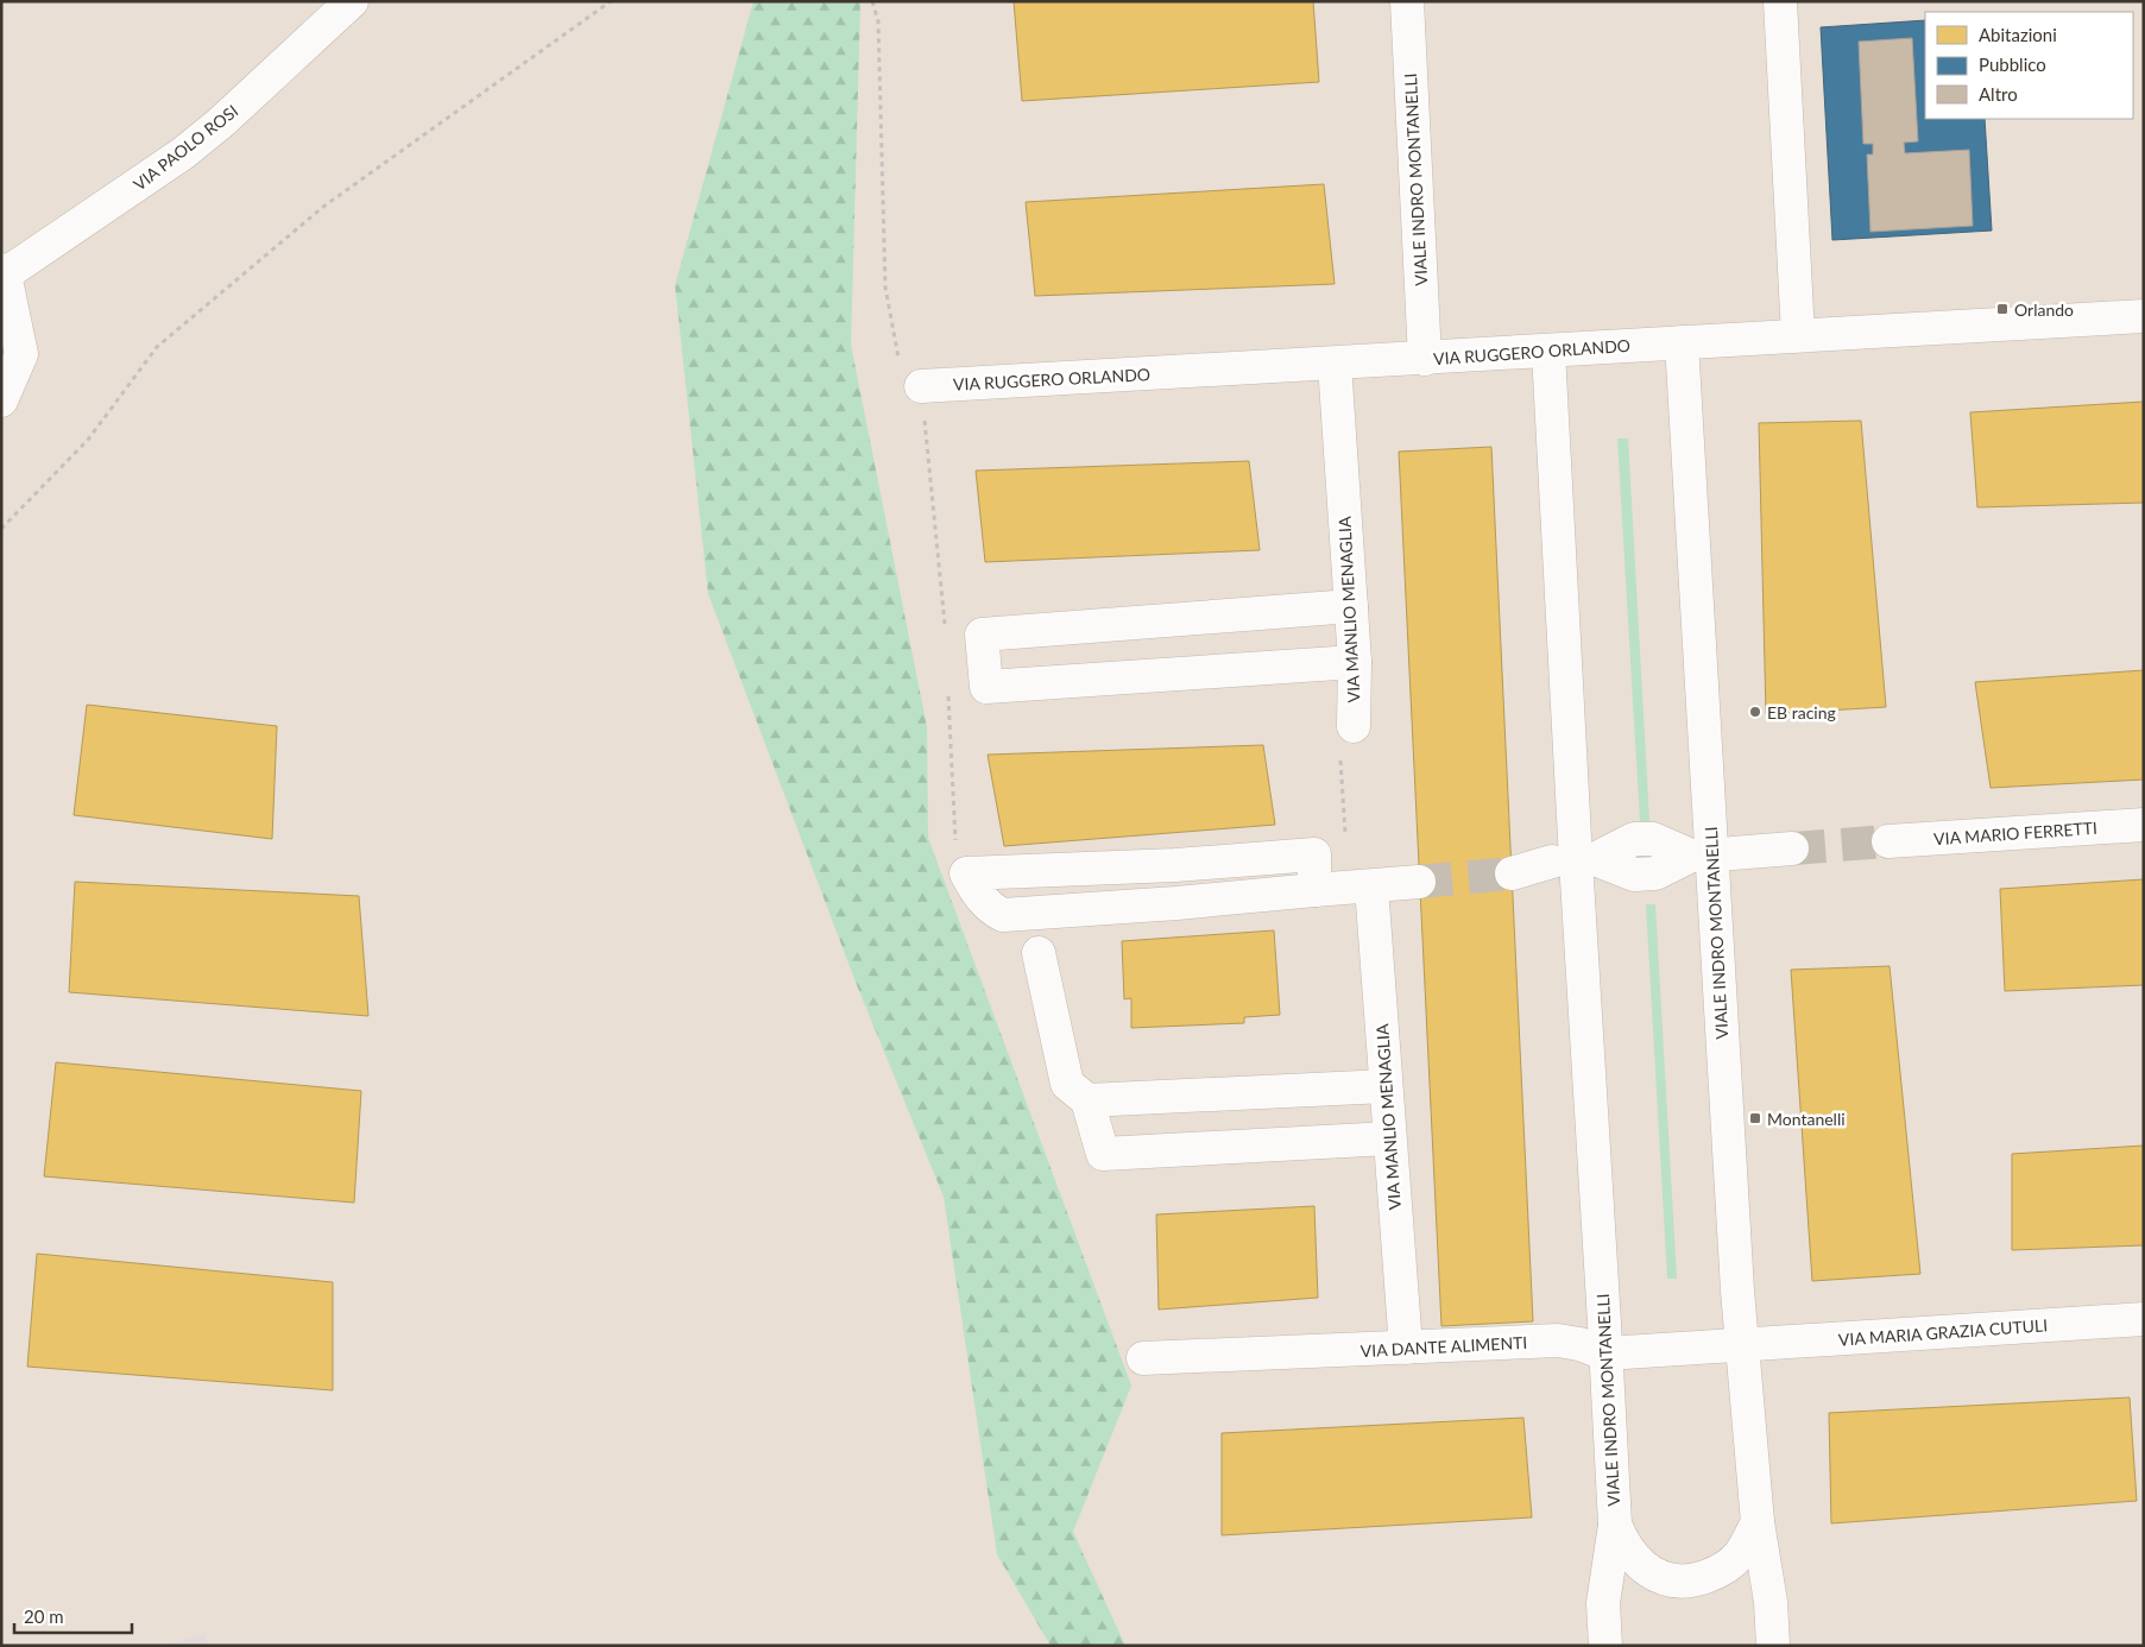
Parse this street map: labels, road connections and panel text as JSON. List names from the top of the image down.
{
  "streets": {
    "street": [
      "VIA PAOLO ROSI",
      "VIALE INDRO MONTANELLI",
      "VIA RUGGERO ORLANDO",
      "VIA MANLIO MENAGLIA",
      "VIA MARIO FERRETTI",
      "VIA MARIA GRAZIA CUTULI",
      "VIA DANTE ALIMENTI"
    ]
  },
  "crossings": [
    ["VIALE INDRO MONTANELLI", "VIA RUGGERO ORLANDO"],
    ["VIALE INDRO MONTANELLI", "VIA MARIA GRAZIA CUTULI"],
    ["VIALE INDRO MONTANELLI", "VIA DANTE ALIMENTI"],
    ["VIA RUGGERO ORLANDO", "VIA MANLIO MENAGLIA"],
    ["VIA MANLIO MENAGLIA", "VIA DANTE ALIMENTI"],
    ["VIA MARIA GRAZIA CUTULI", "VIA DANTE ALIMENTI"]
  ],
  "places": {
    "transit": ["Orlando", "Montanelli"],
    "other": ["EB racing"]
  },
  "legend": ["Abitazioni", "Pubblico", "Altro"],
  "scale_bar": "20 m"
}
